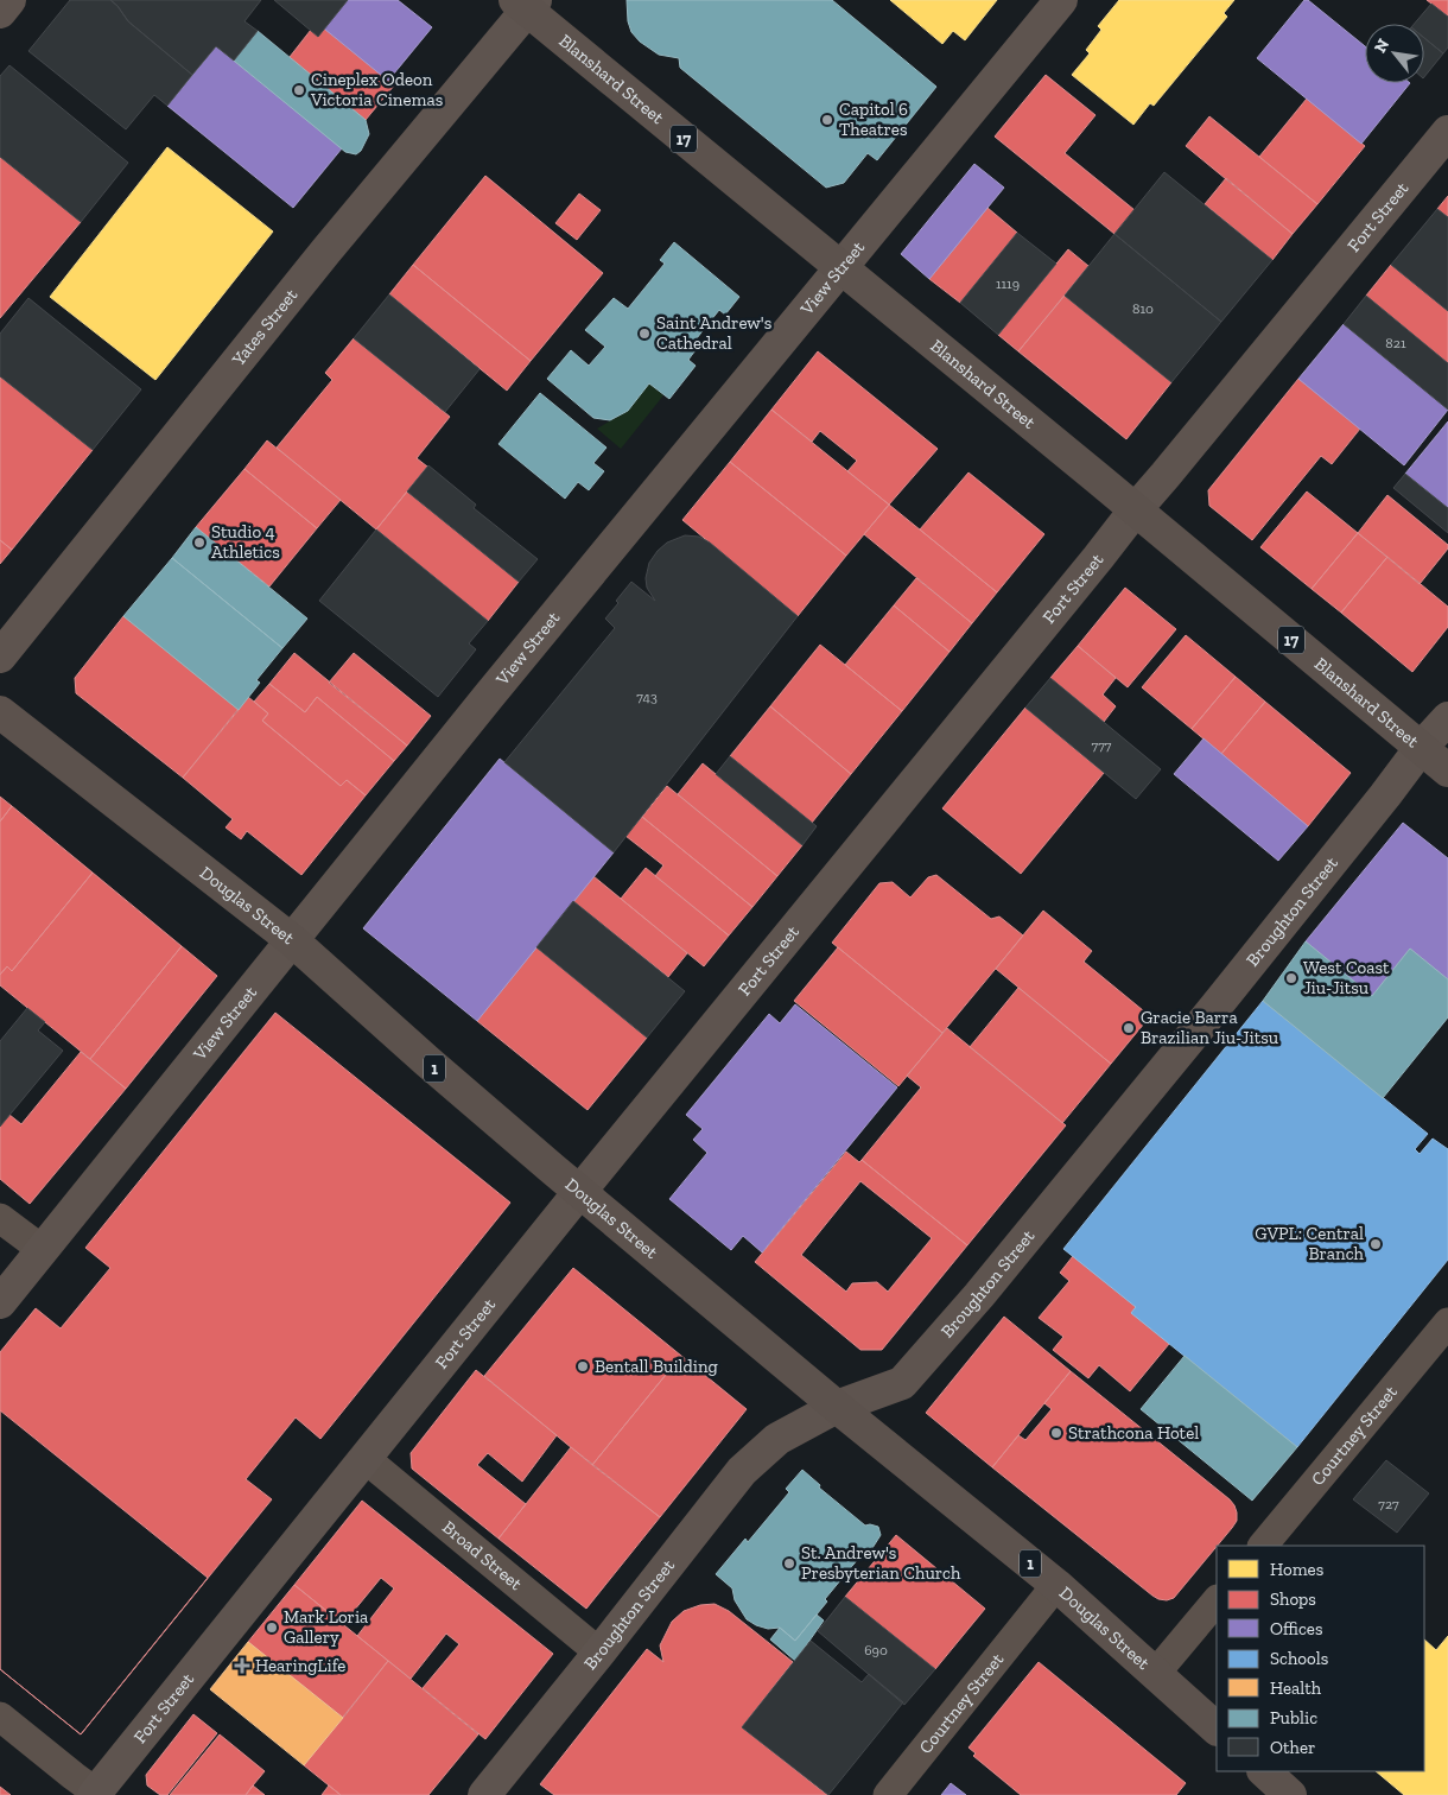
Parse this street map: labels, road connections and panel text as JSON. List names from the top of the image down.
{
  "streets": {
    "main road": [
      "Blanshard Street",
      "17",
      "Douglas Street",
      "1"
    ],
    "street": [
      "Fort Street",
      "View Street",
      "Yates Street",
      "Broughton Street",
      "Courtney Street",
      "Broad Street"
    ]
  },
  "crossings": [
    ["Blanshard Street", "Fort Street"],
    ["Blanshard Street", "View Street"],
    ["Blanshard Street", "Yates Street"],
    ["Blanshard Street", "Broughton Street"],
    ["Fort Street", "Douglas Street"],
    ["Fort Street", "Broad Street"],
    ["View Street", "Douglas Street"],
    ["Douglas Street", "Broughton Street"],
    ["Douglas Street", "Courtney Street"],
    ["Broughton Street", "Broad Street"]
  ],
  "places": {
    "other": [
      "Cineplex Odeon Victoria Cinemas",
      "Capitol 6 Theatres",
      "Saint Andrew's Cathedral",
      "Studio 4 Athletics",
      "West Coast Jiu-Jitsu",
      "Gracie Barra Brazilian Jiu-Jitsu",
      "GVPL: Central Branch",
      "Bentall Building",
      "Strathcona Hotel",
      "St. Andrew's Presbyterian Church",
      "Mark Loria Gallery"
    ],
    "health": ["HearingLife"]
  },
  "house_numbers": [
    "1119",
    "810",
    "821",
    "743",
    "777",
    "727",
    "690"
  ],
  "legend": [
    "Homes",
    "Shops",
    "Offices",
    "Schools",
    "Health",
    "Public",
    "Other"
  ],
  "north": "top left"
}
